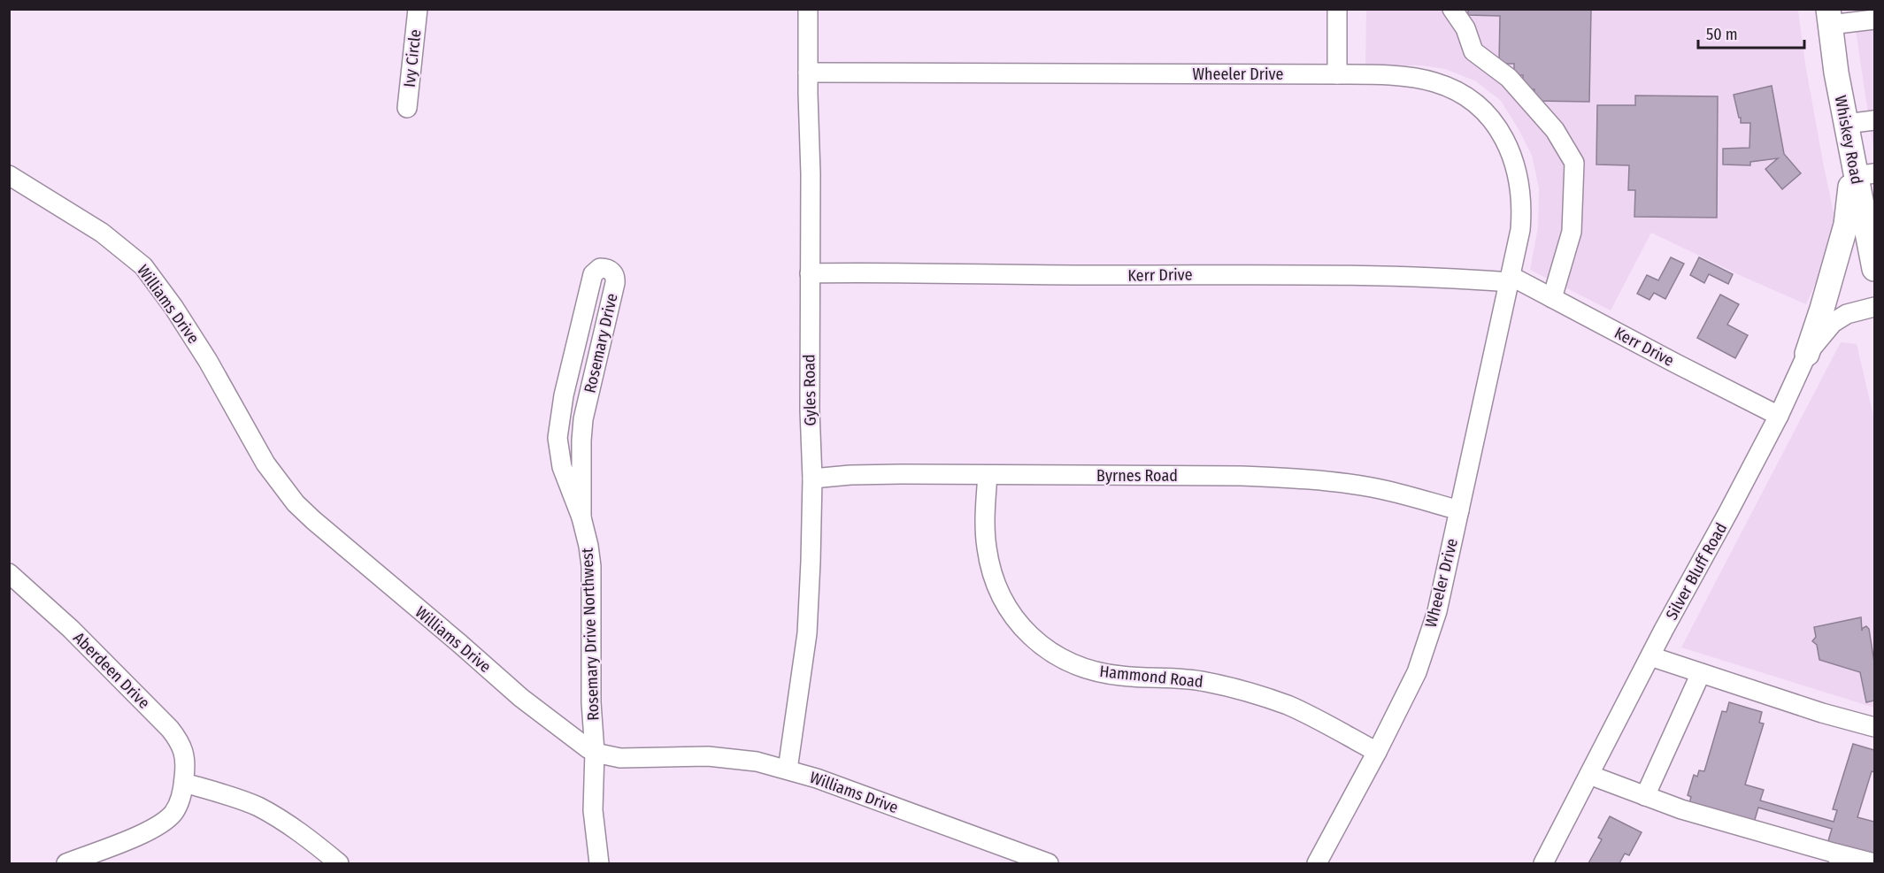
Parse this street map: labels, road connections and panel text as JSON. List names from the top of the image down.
{
  "streets": {
    "main road": ["Whiskey Road"],
    "street": [
      "Ivy Circle",
      "Wheeler Drive",
      "Kerr Drive",
      "Williams Drive",
      "Rosemary Drive",
      "Gyles Road",
      "Byrnes Road",
      "Silver Bluff Road",
      "Rosemary Drive Northwest",
      "Aberdeen Drive",
      "Hammond Road"
    ]
  },
  "crossings": [
    ["Wheeler Drive", "Kerr Drive"],
    ["Wheeler Drive", "Gyles Road"],
    ["Wheeler Drive", "Byrnes Road"],
    ["Wheeler Drive", "Hammond Road"],
    ["Kerr Drive", "Gyles Road"],
    ["Kerr Drive", "Silver Bluff Road"],
    ["Williams Drive", "Gyles Road"],
    ["Williams Drive", "Rosemary Drive Northwest"],
    ["Rosemary Drive", "Rosemary Drive Northwest"],
    ["Gyles Road", "Byrnes Road"],
    ["Byrnes Road", "Hammond Road"]
  ],
  "scale_bar": "50 m"
}
